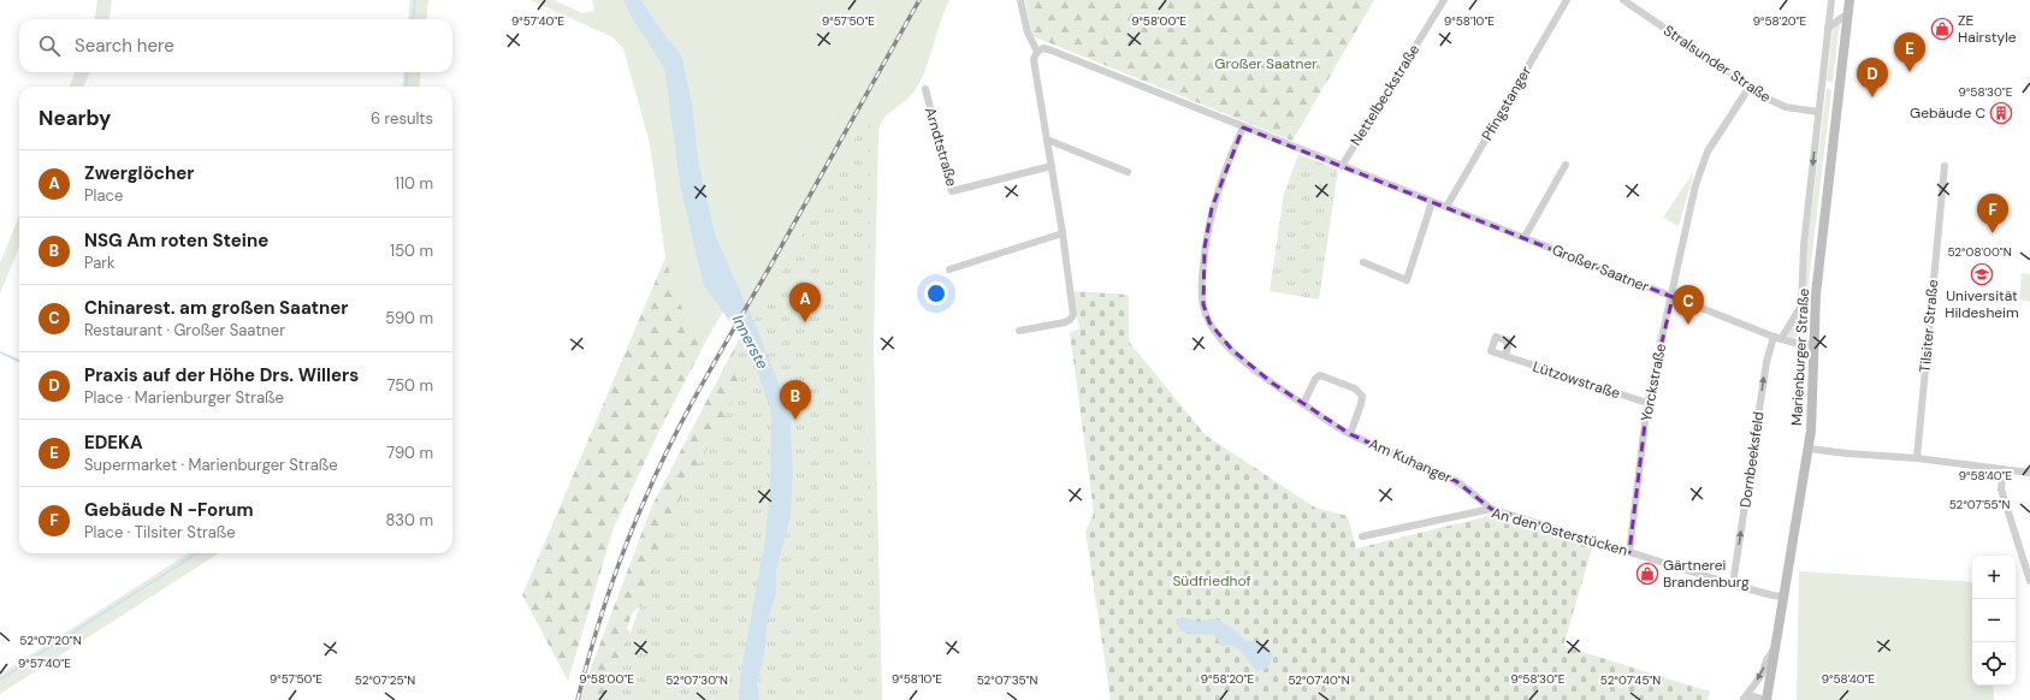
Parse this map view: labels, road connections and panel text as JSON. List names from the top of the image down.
{
  "streets": {
    "main road": ["Marienburger Straße"],
    "street": [
      "Stralsunder Straße",
      "Nettelbeckstraße",
      "Pfingstanger",
      "Arndtstraße",
      "Großer Saatner",
      "Tilsiter Straße",
      "Lützowstraße",
      "Yorckstraße",
      "Dornbeeksfeld",
      "Am Kuhanger",
      "An den Osterstücken"
    ]
  },
  "crossings": [
    ["Stralsunder Straße", "Marienburger Straße"],
    ["Stralsunder Straße", "Yorckstraße"],
    ["Nettelbeckstraße", "Großer Saatner"],
    ["Pfingstanger", "Großer Saatner"],
    ["Großer Saatner", "Marienburger Straße"],
    ["Großer Saatner", "Yorckstraße"],
    ["Großer Saatner", "Dornbeeksfeld"],
    ["Großer Saatner", "Am Kuhanger"],
    ["Marienburger Straße", "Dornbeeksfeld"],
    ["Marienburger Straße", "An den Osterstücken"],
    ["Lützowstraße", "Yorckstraße"],
    ["Yorckstraße", "An den Osterstücken"],
    ["Dornbeeksfeld", "An den Osterstücken"],
    ["Am Kuhanger", "An den Osterstücken"]
  ],
  "one_way": ["Dornbeeksfeld"],
  "water": ["Innerste"],
  "parks": ["Großer Saatner", "Südfriedhof"],
  "places": {
    "shop": ["ZE Hairstyle", "Gärtnerei Brandenburg"],
    "building": ["Gebäude C"],
    "school or university": ["Universität Hildesheim"]
  },
  "page": {
    "search": "Search here",
    "pins": [
      "E",
      "D",
      "F",
      "A",
      "C",
      "B"
    ],
    "heading": ["Nearby", "6 results"],
    "list": [
      {
        "mark": "A",
        "name": "Zwerglöcher",
        "note": "Place",
        "value": "110 m"
      },
      {
        "mark": "B",
        "name": "NSG Am roten Steine",
        "note": "Park",
        "value": "150 m"
      },
      {
        "mark": "C",
        "name": "Chinarest. am großen Saatner",
        "note": "Restaurant · Großer Saatner",
        "value": "590 m"
      },
      {
        "mark": "D",
        "name": "Praxis auf der Höhe Drs. Willers",
        "note": "Place · Marienburger Straße",
        "value": "750 m"
      },
      {
        "mark": "E",
        "name": "EDEKA",
        "note": "Supermarket · Marienburger Straße",
        "value": "790 m"
      },
      {
        "mark": "F",
        "name": "Gebäude N -Forum",
        "note": "Place · Tilsiter Straße",
        "value": "830 m"
      }
    ],
    "map_buttons": ["+", "−"]
  },
  "coordinates": [
    "9°57'40\"E",
    "9°57'50\"E",
    "9°58'00\"E",
    "9°58'10\"E",
    "9°58'20\"E",
    "9°58'30\"E",
    "52°08'00\"N",
    "9°58'40\"E",
    "52°07'55\"N",
    "52°07'20\"N",
    "52°07'25\"N",
    "52°07'30\"N",
    "52°07'35\"N",
    "52°07'40\"N",
    "52°07'45\"N"
  ]
}
